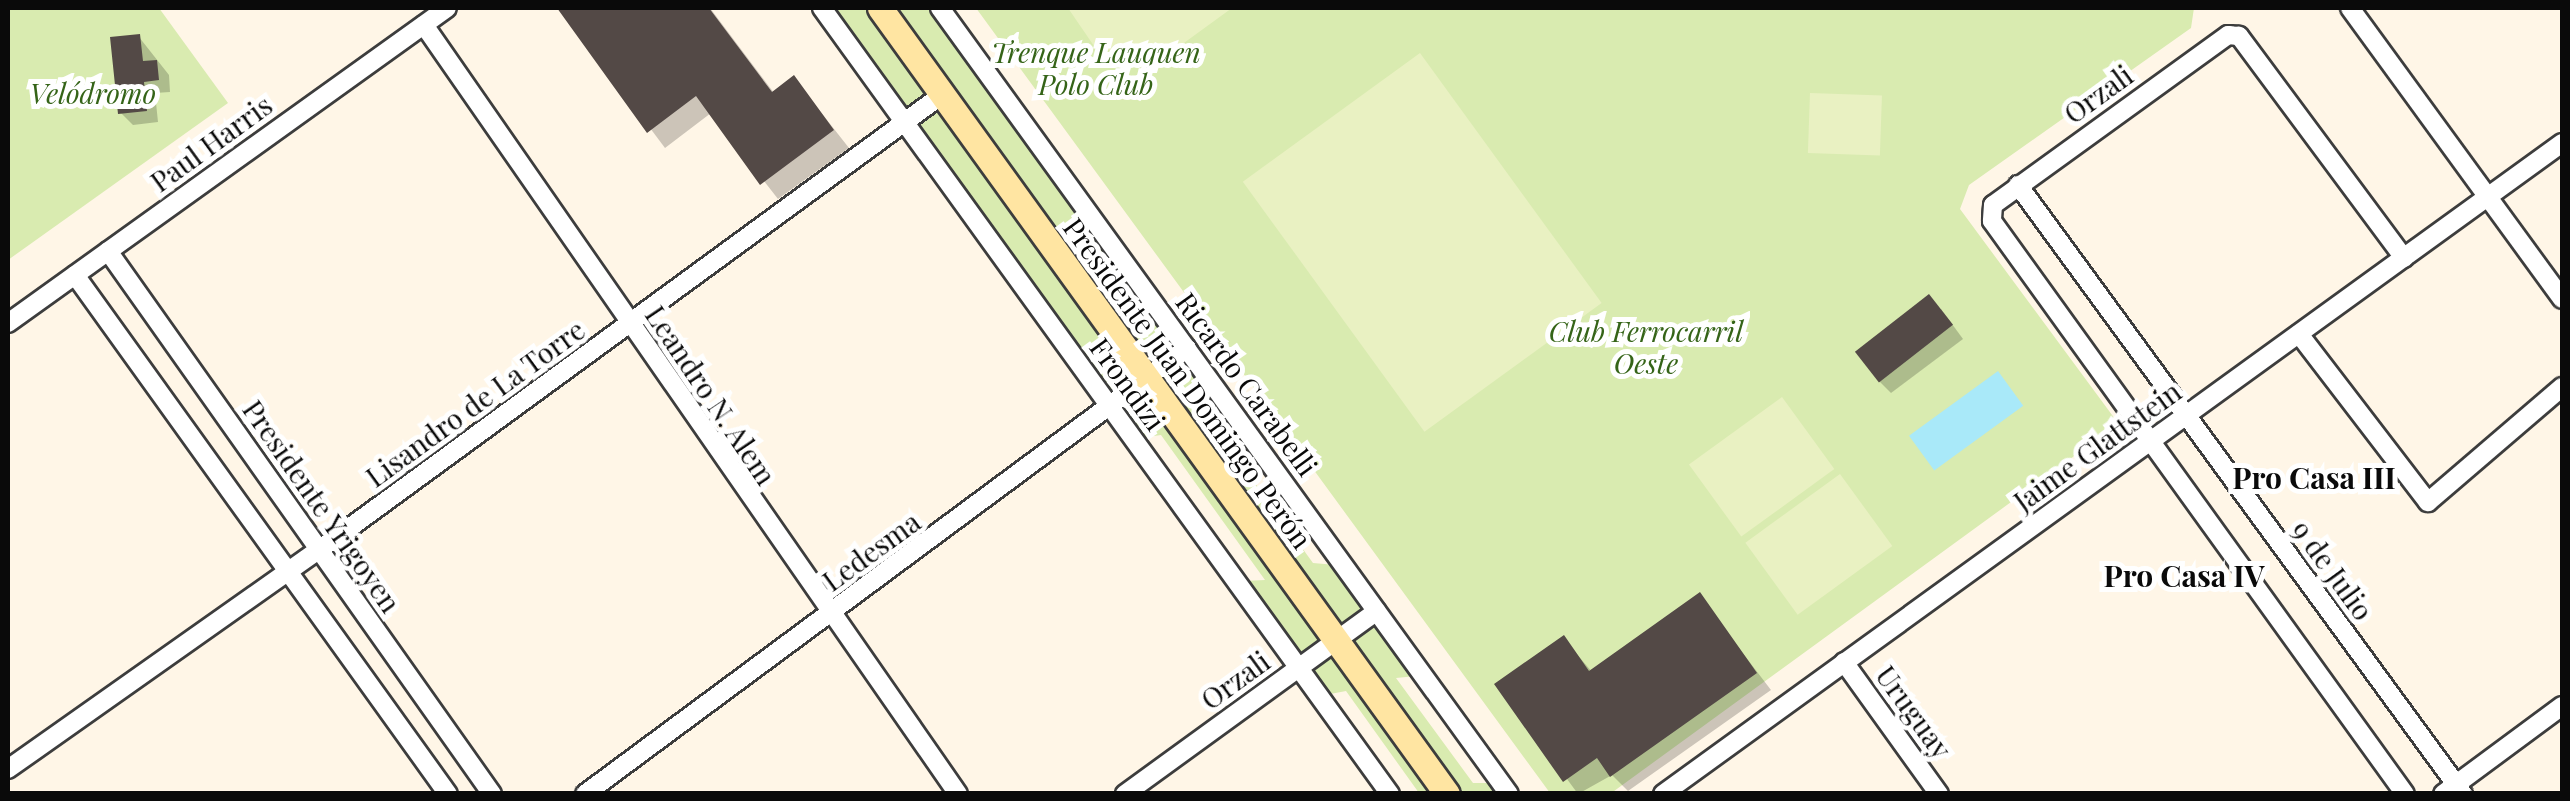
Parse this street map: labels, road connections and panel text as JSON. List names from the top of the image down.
{
  "streets": {
    "main road": ["Presidente Juan Domingo Perón"],
    "street": [
      "Orzali",
      "Paul Harris",
      "Frondizi",
      "Ricardo Carabelli",
      "Leandro N. Alem",
      "Lisandro de La Torre",
      "Jaime Glattstein",
      "Presidente Yrigoyen",
      "Ledesma",
      "9 de Julio",
      "Uruguay"
    ]
  },
  "crossings": [
    ["Orzali", "Presidente Juan Domingo Perón"],
    ["Orzali", "Frondizi"],
    ["Orzali", "Ricardo Carabelli"],
    ["Orzali", "Jaime Glattstein"],
    ["Orzali", "9 de Julio"],
    ["Paul Harris", "Leandro N. Alem"],
    ["Paul Harris", "Presidente Yrigoyen"],
    ["Presidente Juan Domingo Perón", "Lisandro de La Torre"],
    ["Presidente Juan Domingo Perón", "Ledesma"],
    ["Frondizi", "Lisandro de La Torre"],
    ["Frondizi", "Ledesma"],
    ["Ricardo Carabelli", "Ledesma"],
    ["Leandro N. Alem", "Lisandro de La Torre"],
    ["Leandro N. Alem", "Ledesma"],
    ["Lisandro de La Torre", "Presidente Yrigoyen"],
    ["Jaime Glattstein", "9 de Julio"],
    ["Jaime Glattstein", "Uruguay"]
  ],
  "districts": ["Pro Casa III", "Pro Casa IV"],
  "parks": ["Trenque Lauquen Polo Club", "Velódromo", "Club Ferrocarril Oeste"]
}
